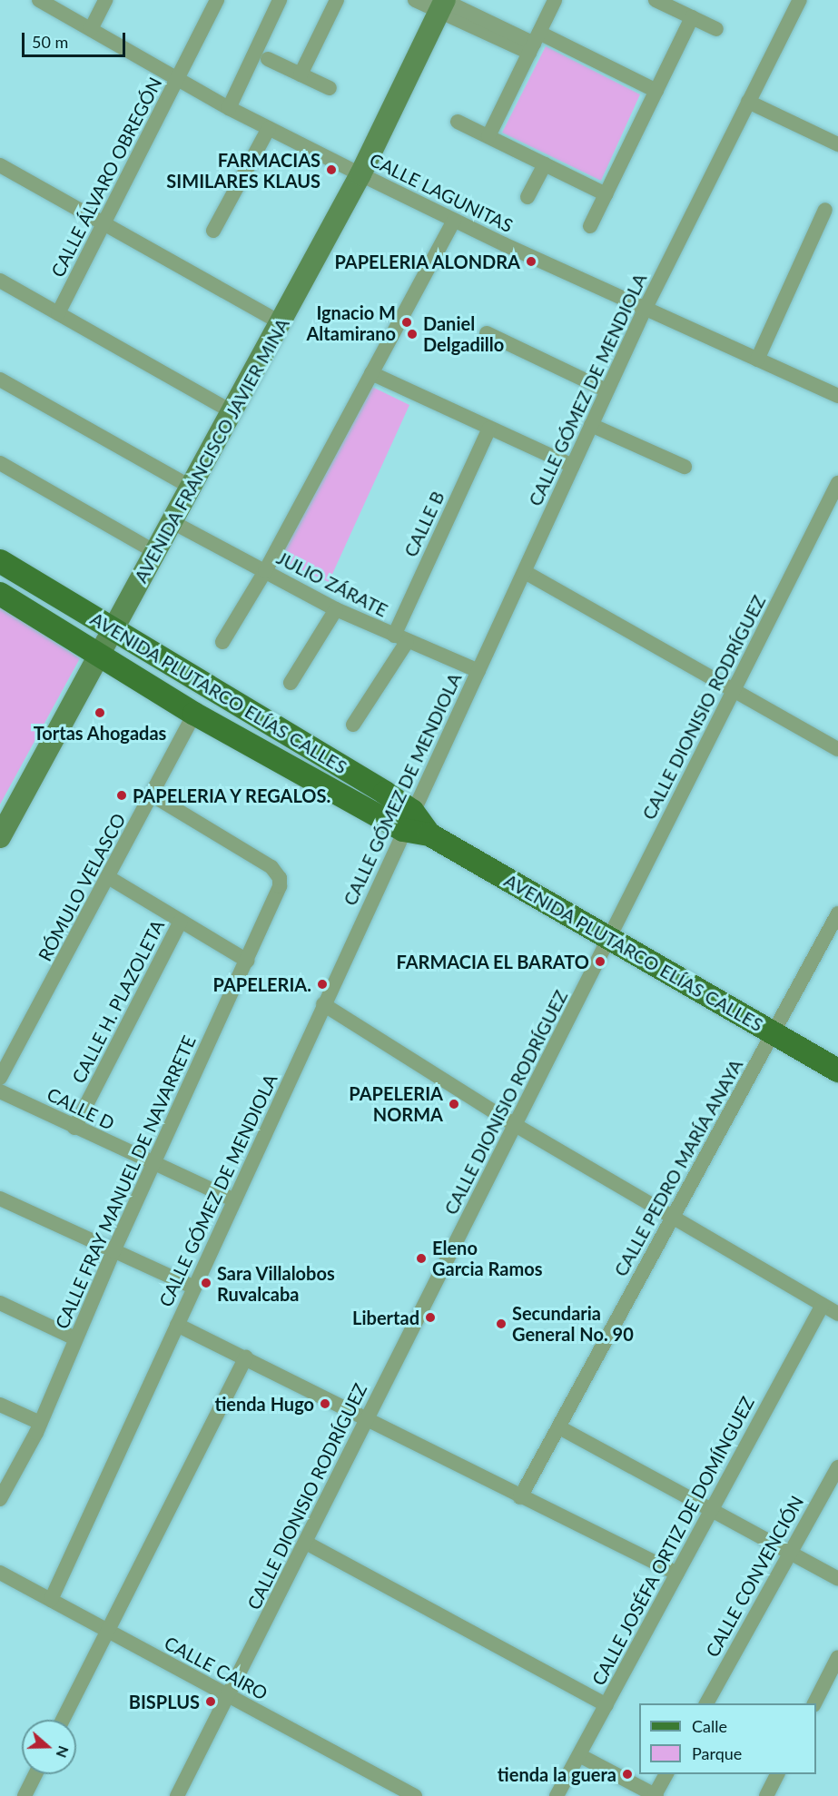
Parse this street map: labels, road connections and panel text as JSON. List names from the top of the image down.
{
  "streets": {
    "main road": ["AVENIDA FRANCISCO JAVIER MINA", "AVENIDA PLUTARCO ELÍAS CALLES"],
    "street": [
      "CALLE ÁLVARO OBREGÓN",
      "CALLE LAGUNITAS",
      "CALLE GÓMEZ DE MENDIOLA",
      "CALLE B",
      "JULIO ZÁRATE",
      "CALLE DIONISIO RODRÍGUEZ",
      "RÓMULO VELASCO",
      "CALLE H. PLAZOLETA",
      "CALLE D",
      "CALLE PEDRO MARÍA ANAYA",
      "CALLE FRAY MANUEL DE NAVARRETE",
      "CALLE JOSÉFA ORTIZ DE DOMÍNGUEZ",
      "CALLE CONVENCIÓN",
      "CALLE CAIRO"
    ]
  },
  "crossings": [
    ["CALLE ÁLVARO OBREGÓN", "CALLE LAGUNITAS"],
    ["CALLE LAGUNITAS", "CALLE GÓMEZ DE MENDIOLA"],
    ["CALLE LAGUNITAS", "AVENIDA FRANCISCO JAVIER MINA"],
    ["CALLE GÓMEZ DE MENDIOLA", "JULIO ZÁRATE"],
    ["CALLE GÓMEZ DE MENDIOLA", "AVENIDA PLUTARCO ELÍAS CALLES"],
    ["CALLE GÓMEZ DE MENDIOLA", "CALLE D"],
    ["CALLE GÓMEZ DE MENDIOLA", "CALLE CAIRO"],
    ["AVENIDA FRANCISCO JAVIER MINA", "JULIO ZÁRATE"],
    ["AVENIDA FRANCISCO JAVIER MINA", "AVENIDA PLUTARCO ELÍAS CALLES"],
    ["CALLE B", "JULIO ZÁRATE"],
    ["AVENIDA PLUTARCO ELÍAS CALLES", "CALLE DIONISIO RODRÍGUEZ"],
    ["AVENIDA PLUTARCO ELÍAS CALLES", "RÓMULO VELASCO"],
    ["AVENIDA PLUTARCO ELÍAS CALLES", "CALLE PEDRO MARÍA ANAYA"],
    ["CALLE DIONISIO RODRÍGUEZ", "CALLE CAIRO"],
    ["RÓMULO VELASCO", "CALLE FRAY MANUEL DE NAVARRETE"],
    ["CALLE H. PLAZOLETA", "CALLE D"],
    ["CALLE D", "CALLE FRAY MANUEL DE NAVARRETE"]
  ],
  "places": [
    "FARMACIAS SIMILARES KLAUS",
    "PAPELERIA ALONDRA",
    "Ignacio M Altamirano",
    "Daniel Delgadillo",
    "Tortas Ahogadas",
    "PAPELERIA Y REGALOS.",
    "FARMACIA EL BARATO",
    "PAPELERIA.",
    "PAPELERIA NORMA",
    "Eleno Garcia Ramos",
    "Sara Villalobos Ruvalcaba",
    "Libertad",
    "Secundaria General No. 90",
    "tienda Hugo",
    "BISPLUS",
    "tienda la guera"
  ],
  "legend": ["Calle", "Parque"],
  "scale_bar": "50 m",
  "north": "right"
}
